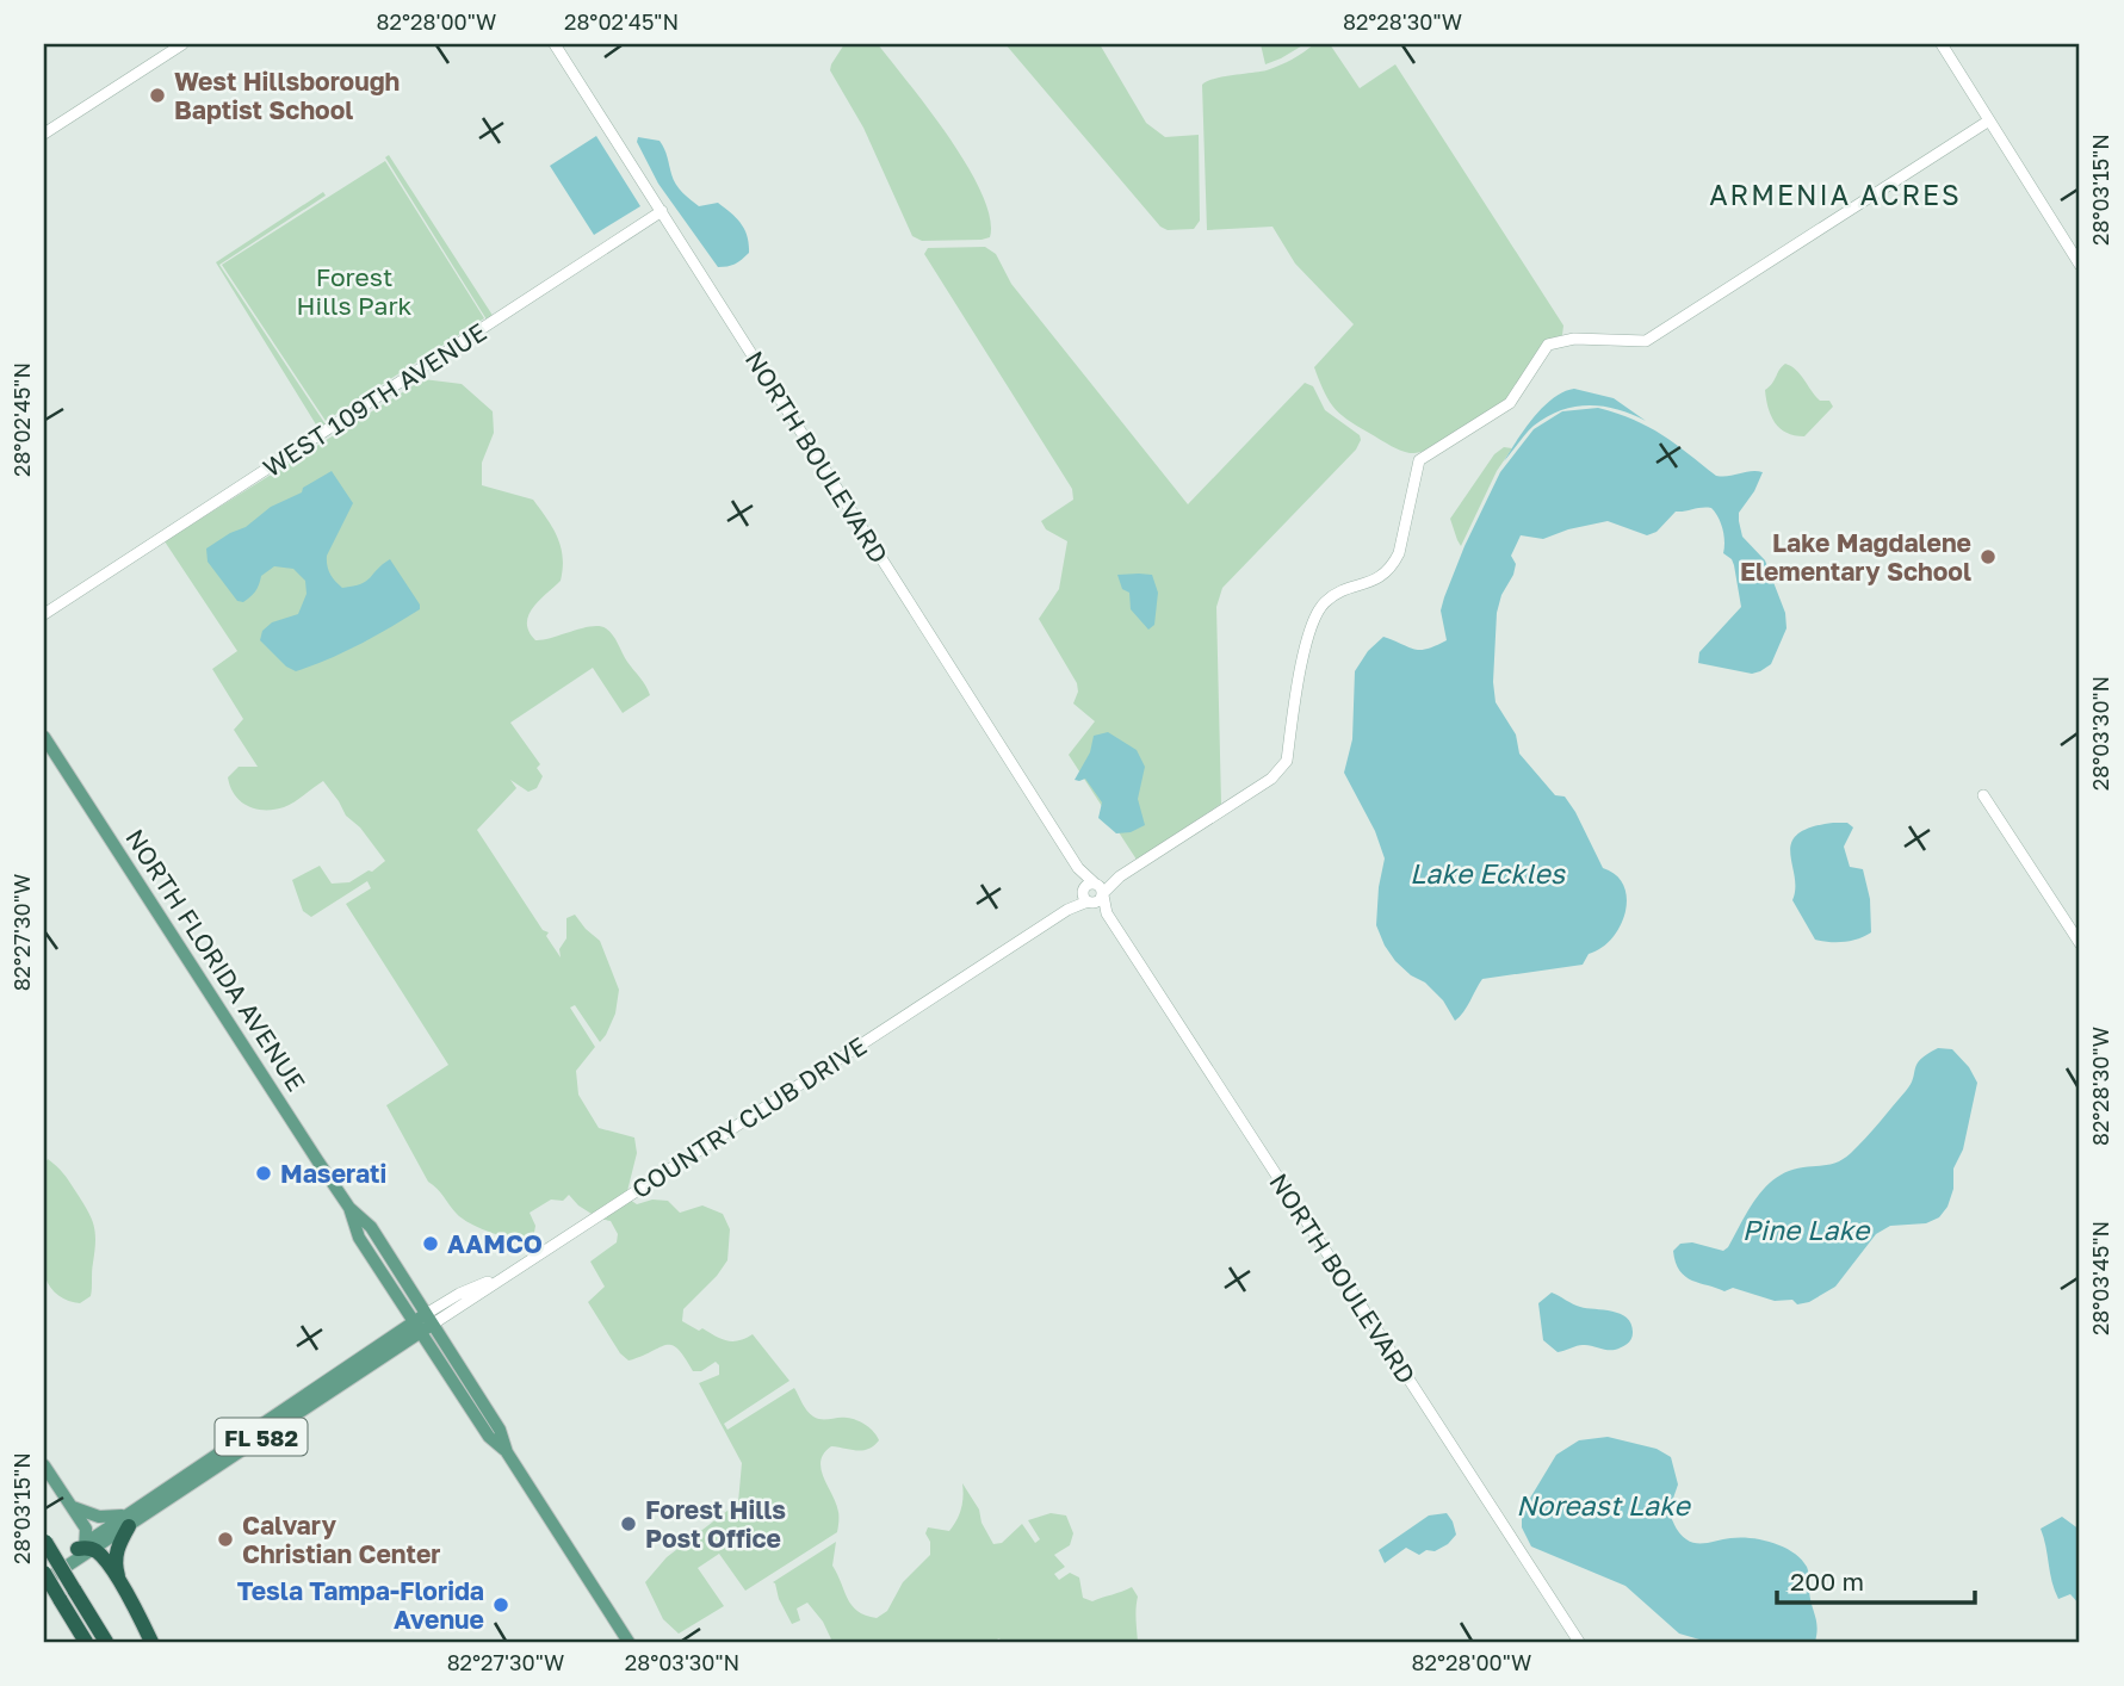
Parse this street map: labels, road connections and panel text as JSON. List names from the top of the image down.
{
  "streets": {
    "main road": ["NORTH FLORIDA AVENUE", "FL 582"],
    "street": ["WEST 109TH AVENUE", "NORTH BOULEVARD", "COUNTRY CLUB DRIVE"]
  },
  "crossings": [
    ["WEST 109TH AVENUE", "NORTH BOULEVARD"],
    ["NORTH BOULEVARD", "COUNTRY CLUB DRIVE"],
    ["NORTH FLORIDA AVENUE", "COUNTRY CLUB DRIVE"],
    ["NORTH FLORIDA AVENUE", "FL 582"],
    ["COUNTRY CLUB DRIVE", "FL 582"]
  ],
  "districts": ["ARMENIA ACRES"],
  "water": ["Lake Eckles", "Pine Lake", "Noreast Lake"],
  "parks": ["Forest Hills Park"],
  "places": [
    "West Hillsborough Baptist School",
    "Lake Magdalene Elementary School",
    "Maserati",
    "AAMCO",
    "Forest Hills Post Office",
    "Calvary Christian Center",
    "Tesla Tampa-Florida Avenue"
  ],
  "scale_bar": "200 m",
  "coordinates": [
    "82°28'00\"W",
    "28°02'45\"N",
    "82°28'30\"W",
    "28°03'15\"N",
    "28°03'30\"N",
    "82°27'30\"W",
    "28°03'45\"N"
  ]
}
